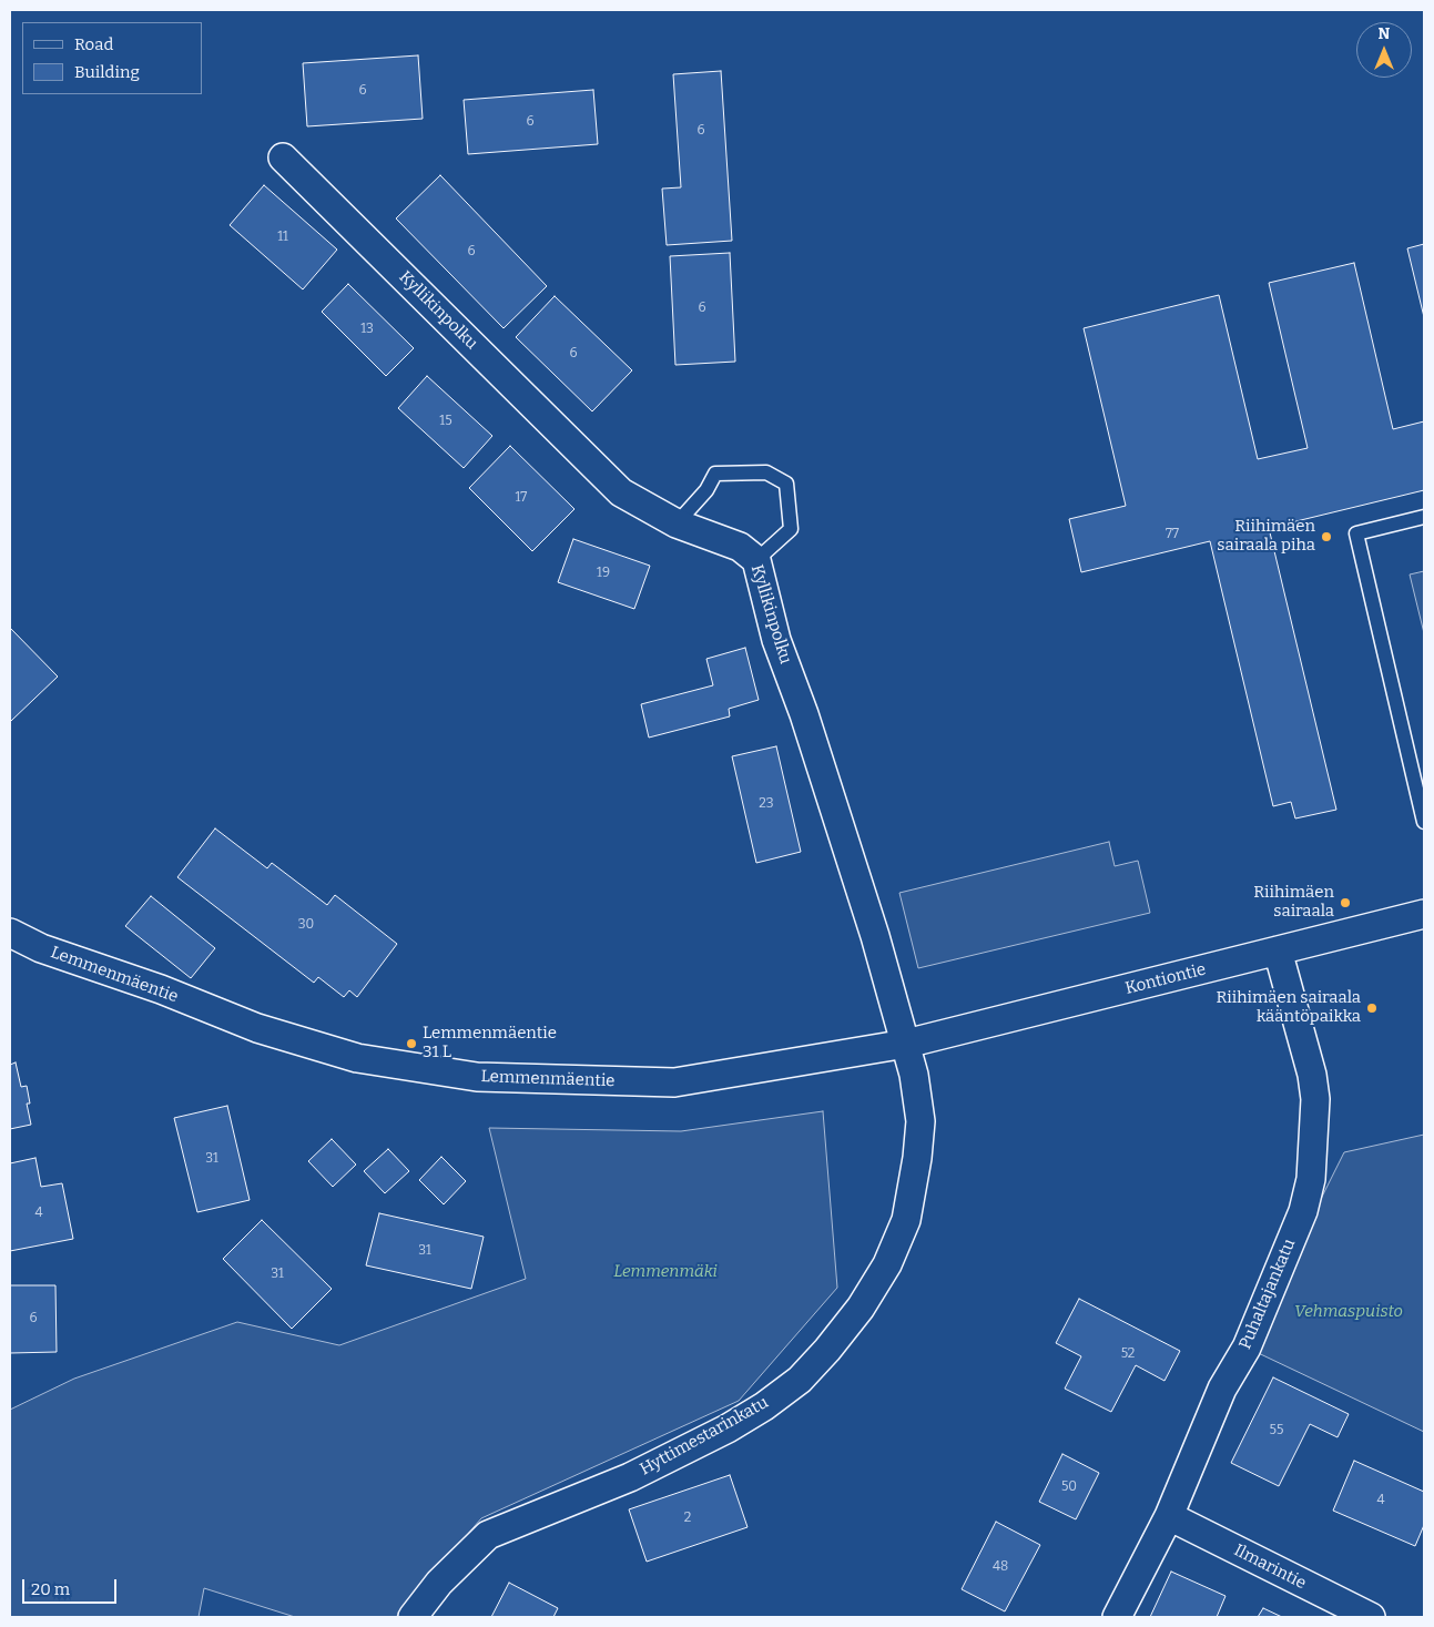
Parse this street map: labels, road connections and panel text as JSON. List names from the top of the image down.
{
  "streets": {
    "street": [
      "Kyllikinpolku",
      "Lemmenmäentie",
      "Kontiontie",
      "Puhaltajankatu",
      "Hyttimestarinkatu",
      "Ilmarintie"
    ]
  },
  "crossings": [
    ["Kyllikinpolku", "Lemmenmäentie"],
    ["Kyllikinpolku", "Kontiontie"],
    ["Kyllikinpolku", "Hyttimestarinkatu"],
    ["Lemmenmäentie", "Kontiontie"],
    ["Lemmenmäentie", "Hyttimestarinkatu"],
    ["Kontiontie", "Puhaltajankatu"],
    ["Kontiontie", "Hyttimestarinkatu"],
    ["Puhaltajankatu", "Ilmarintie"]
  ],
  "parks": ["Lemmenmäki", "Vehmaspuisto"],
  "places": [
    "Riihimäen sairaala piha",
    "Riihimäen sairaala",
    "Riihimäen sairaala kääntöpaikka",
    "Lemmenmäentie 31 L"
  ],
  "house_numbers": [
    "6",
    "6",
    "6",
    "11",
    "6",
    "6",
    "13",
    "6",
    "15",
    "17",
    "77",
    "19",
    "23",
    "30",
    "31",
    "4",
    "31",
    "31",
    "6",
    "52",
    "55",
    "50",
    "4",
    "2",
    "48"
  ],
  "legend": ["Road", "Building"],
  "scale_bar": "20 m",
  "north": "top"
}
